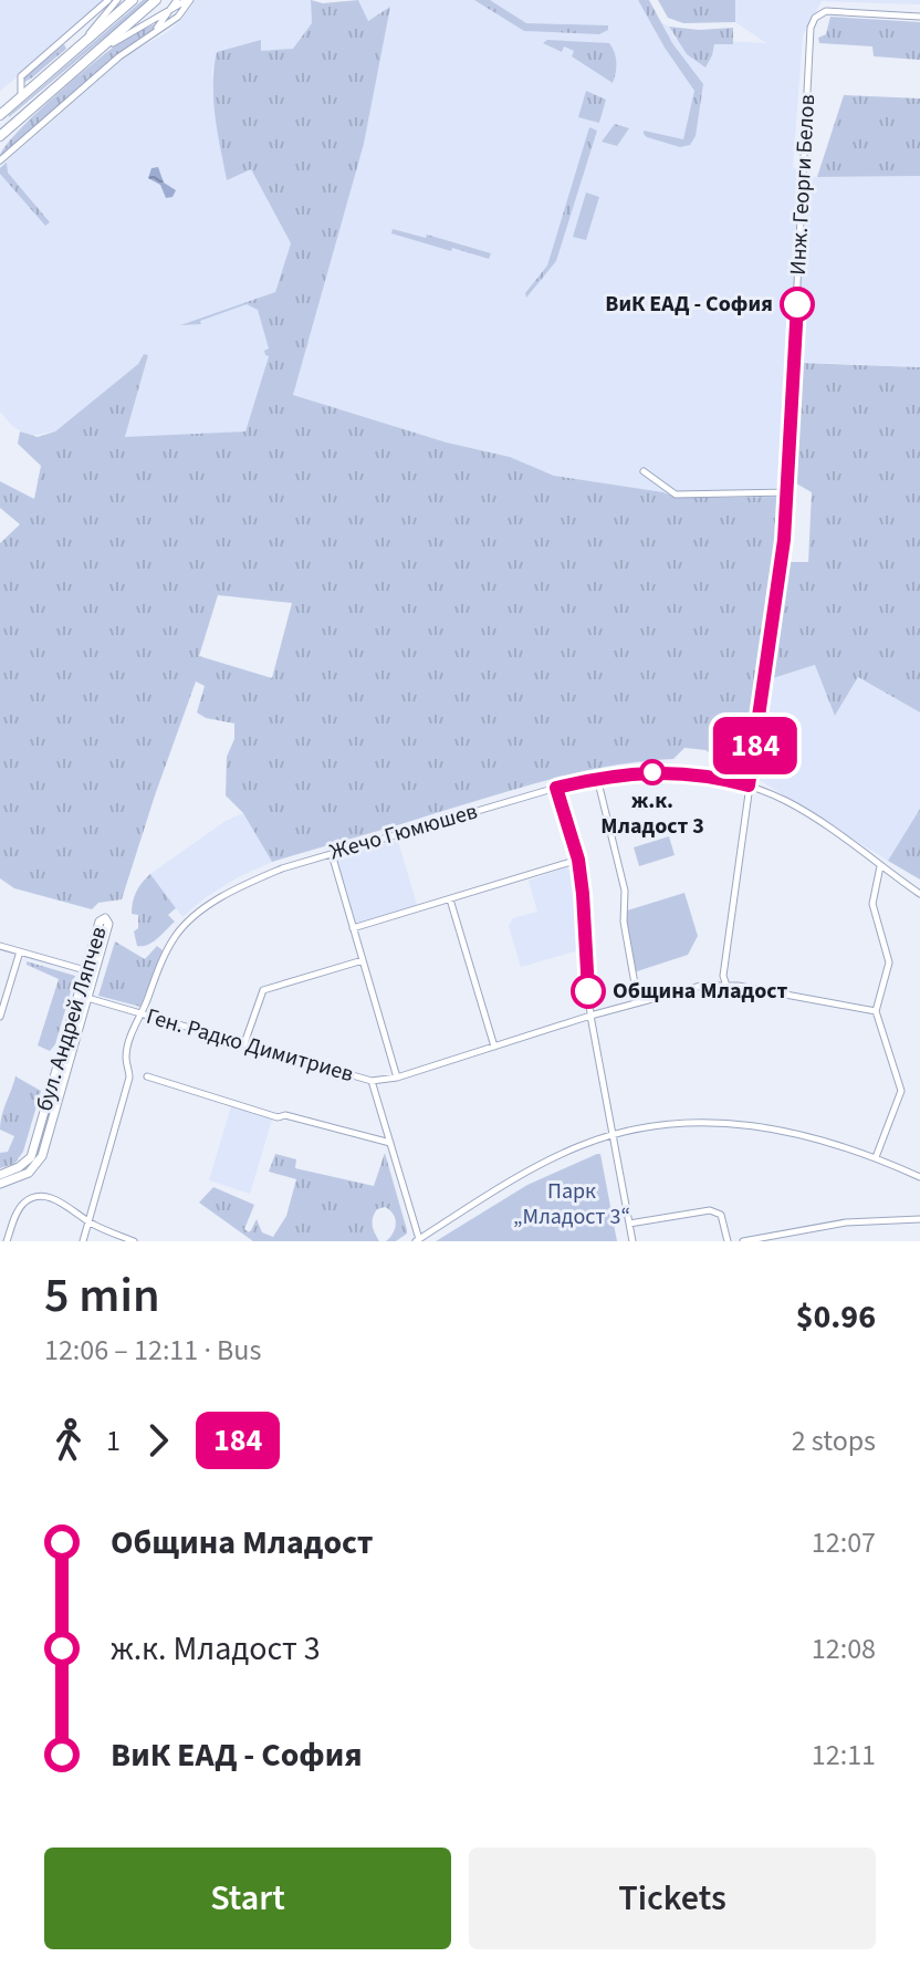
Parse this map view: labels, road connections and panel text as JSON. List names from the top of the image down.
{
  "streets": {
    "main road": ["бул. Андрей Ляпчев"],
    "street": ["Инж. Георги Белов", "Жечо Гюмюшев", "Ген. Радко Димитриев"]
  },
  "crossings": [
    ["Инж. Георги Белов", "Жечо Гюмюшев"],
    ["Инж. Георги Белов", "Ген. Радко Димитриев"],
    ["Жечо Гюмюшев", "Ген. Радко Димитриев"],
    ["бул. Андрей Ляпчев", "Ген. Радко Димитриев"]
  ],
  "parks": ["Парк „Младост 3“"],
  "places": ["ВиК ЕАД - София", "ж.к. Младост 3", "Община Младост"],
  "lines": ["bus line 184"],
  "page": {
    "on_map": "184",
    "heading": ["5 min", "12:06 – 12:11 · Bus", "$0.96"],
    "legs": ["1", "184", "2 stops"],
    "list": [
      {
        "name": "Община Младост",
        "value": "12:07"
      },
      {
        "name": "ж.к. Младост 3",
        "value": "12:08"
      },
      {
        "name": "ВиК ЕАД - София",
        "value": "12:11"
      }
    ],
    "buttons": ["Start", "Tickets"]
  }
}
